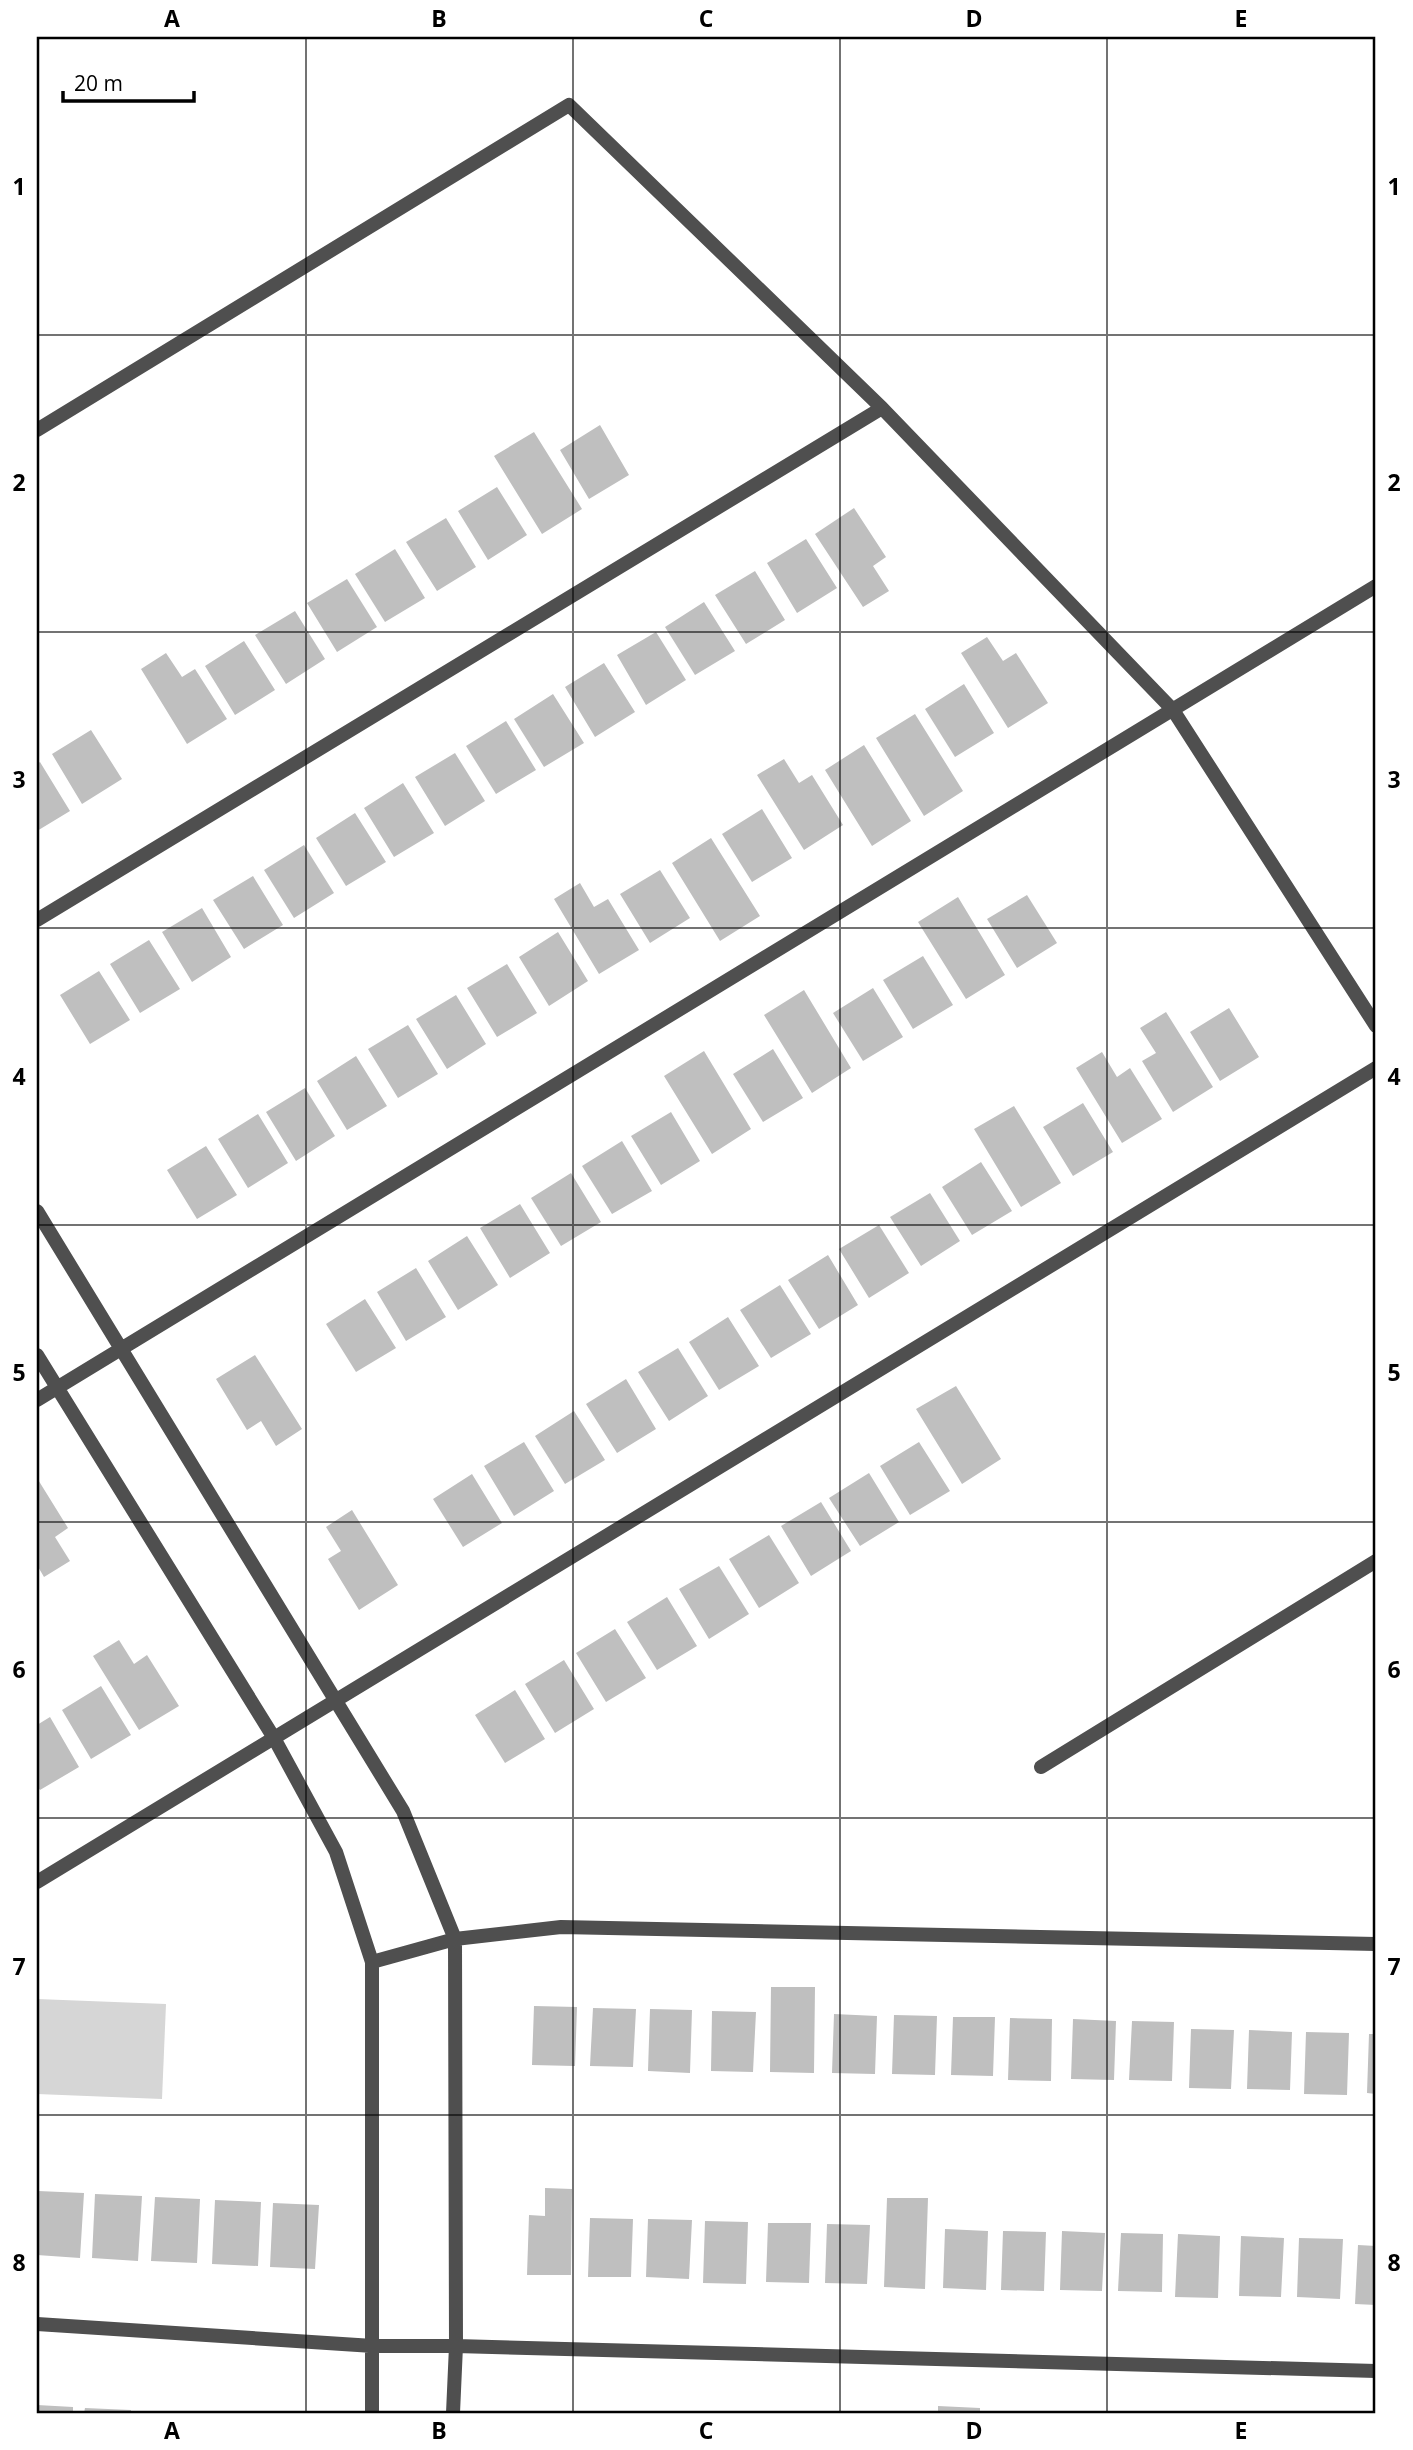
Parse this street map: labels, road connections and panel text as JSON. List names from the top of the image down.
{
  "scale_bar": "20 m",
  "grid": {
    "columns": [
      "A",
      "B",
      "C",
      "D",
      "E"
    ],
    "rows": [
      "1",
      "2",
      "3",
      "4",
      "5",
      "6",
      "7",
      "8"
    ]
  }
}
